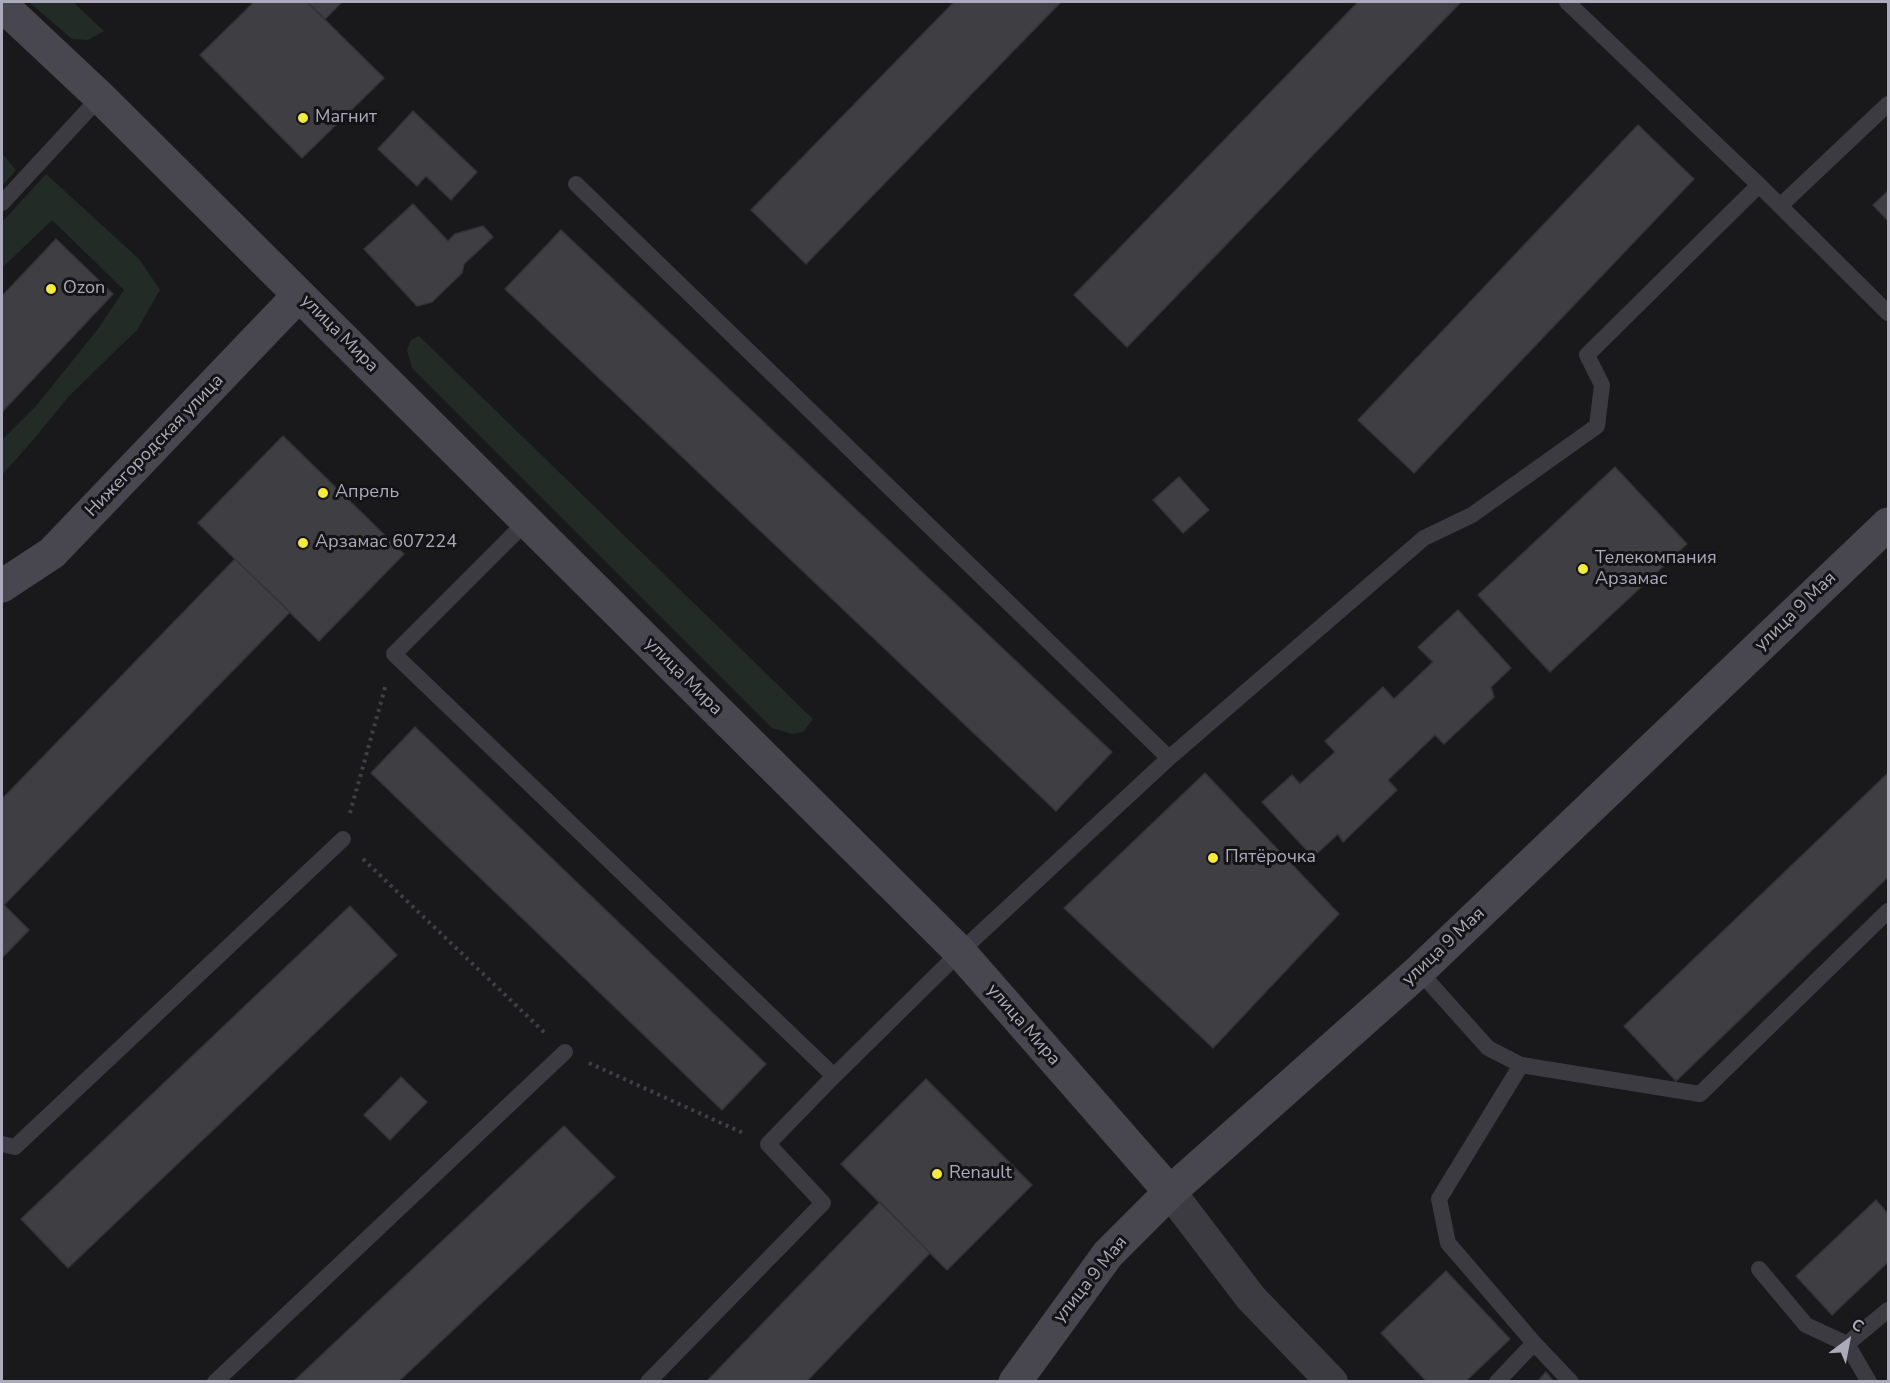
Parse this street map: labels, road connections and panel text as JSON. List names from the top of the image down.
{
  "streets": {
    "street": ["улица Мира", "Нижегородская улица", "улица 9 Мая"]
  },
  "crossings": [
    ["улица Мира", "Нижегородская улица"],
    ["улица Мира", "улица 9 Мая"]
  ],
  "places": [
    "Магнит",
    "Ozon",
    "Апрель",
    "Арзамас 607224",
    "Телекомпания Арзамас",
    "Пятёрочка",
    "Renault"
  ],
  "north": "top right"
}
